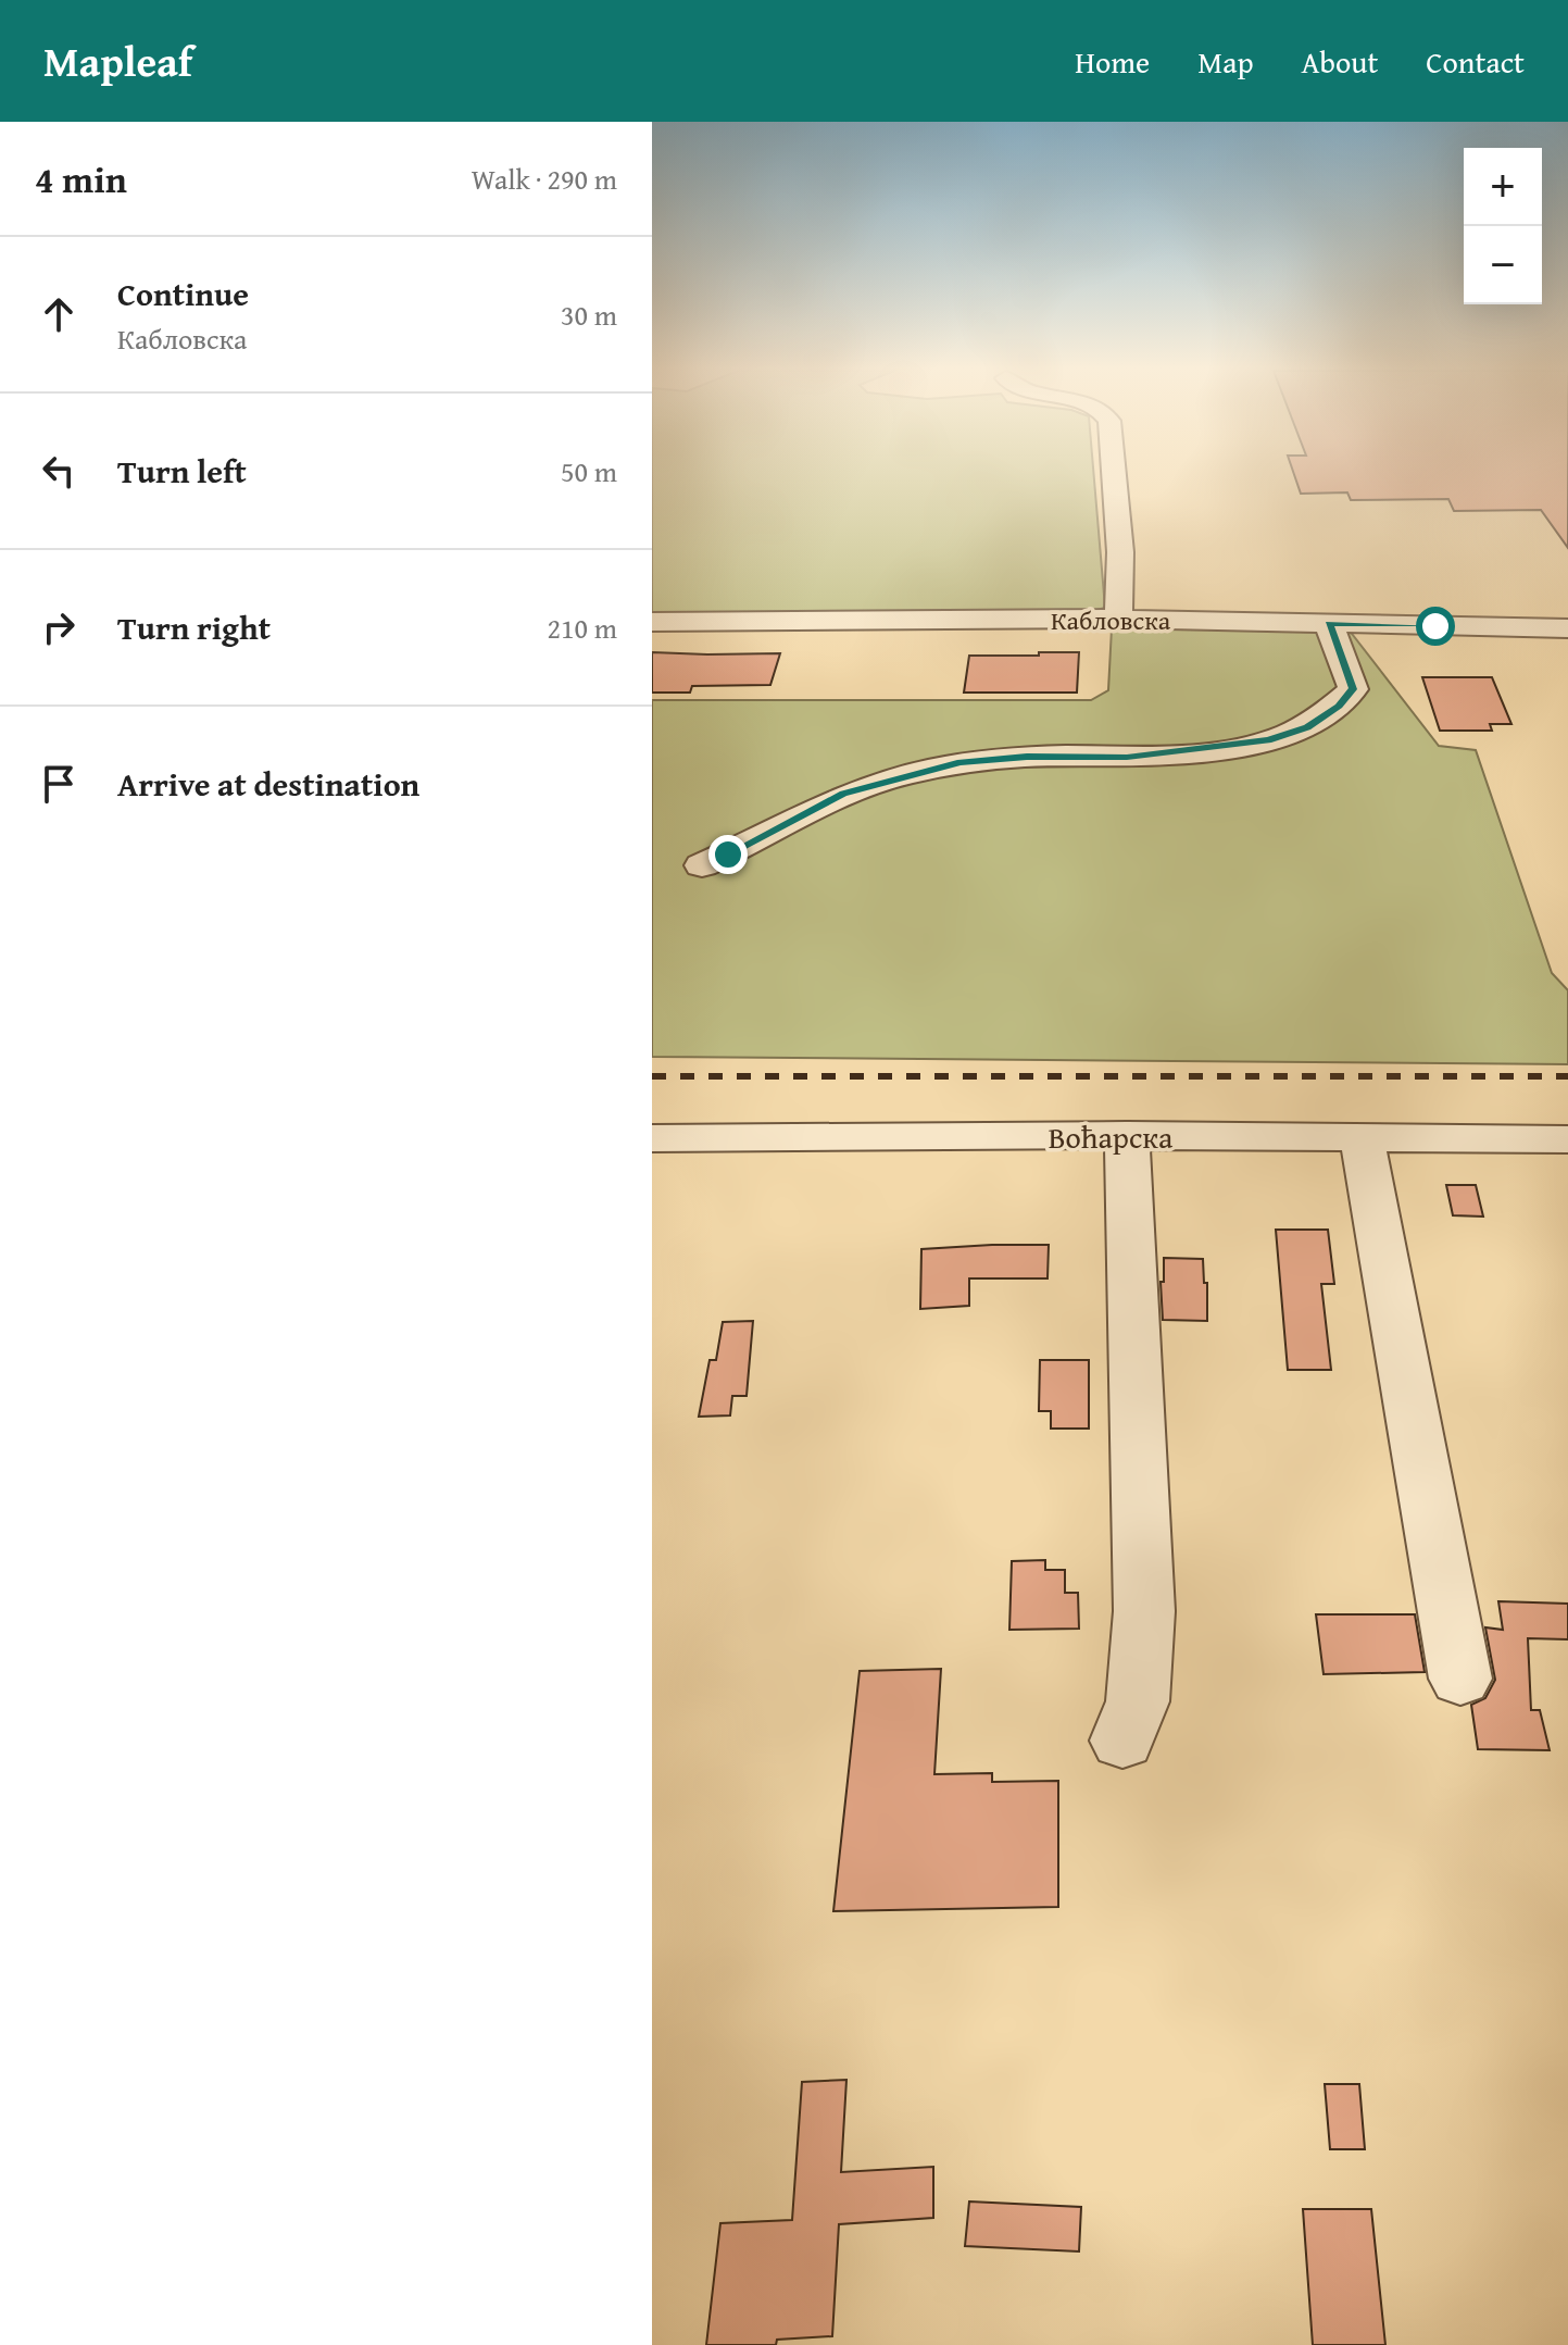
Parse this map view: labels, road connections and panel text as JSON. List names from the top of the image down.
{
  "streets": {
    "street": ["Кабловска", "Воћарска"]
  },
  "page": {
    "header": "Mapleaf",
    "nav": [
      "Home",
      "Map",
      "About",
      "Contact"
    ],
    "heading": ["4 min", "Walk · 290 m"],
    "map_buttons": ["+", "−"],
    "list": [
      ["Continue", "Кабловска", "30 m"],
      ["Turn left", "50 m"],
      ["Turn right", "210 m"],
      "Arrive at destination"
    ]
  }
}
